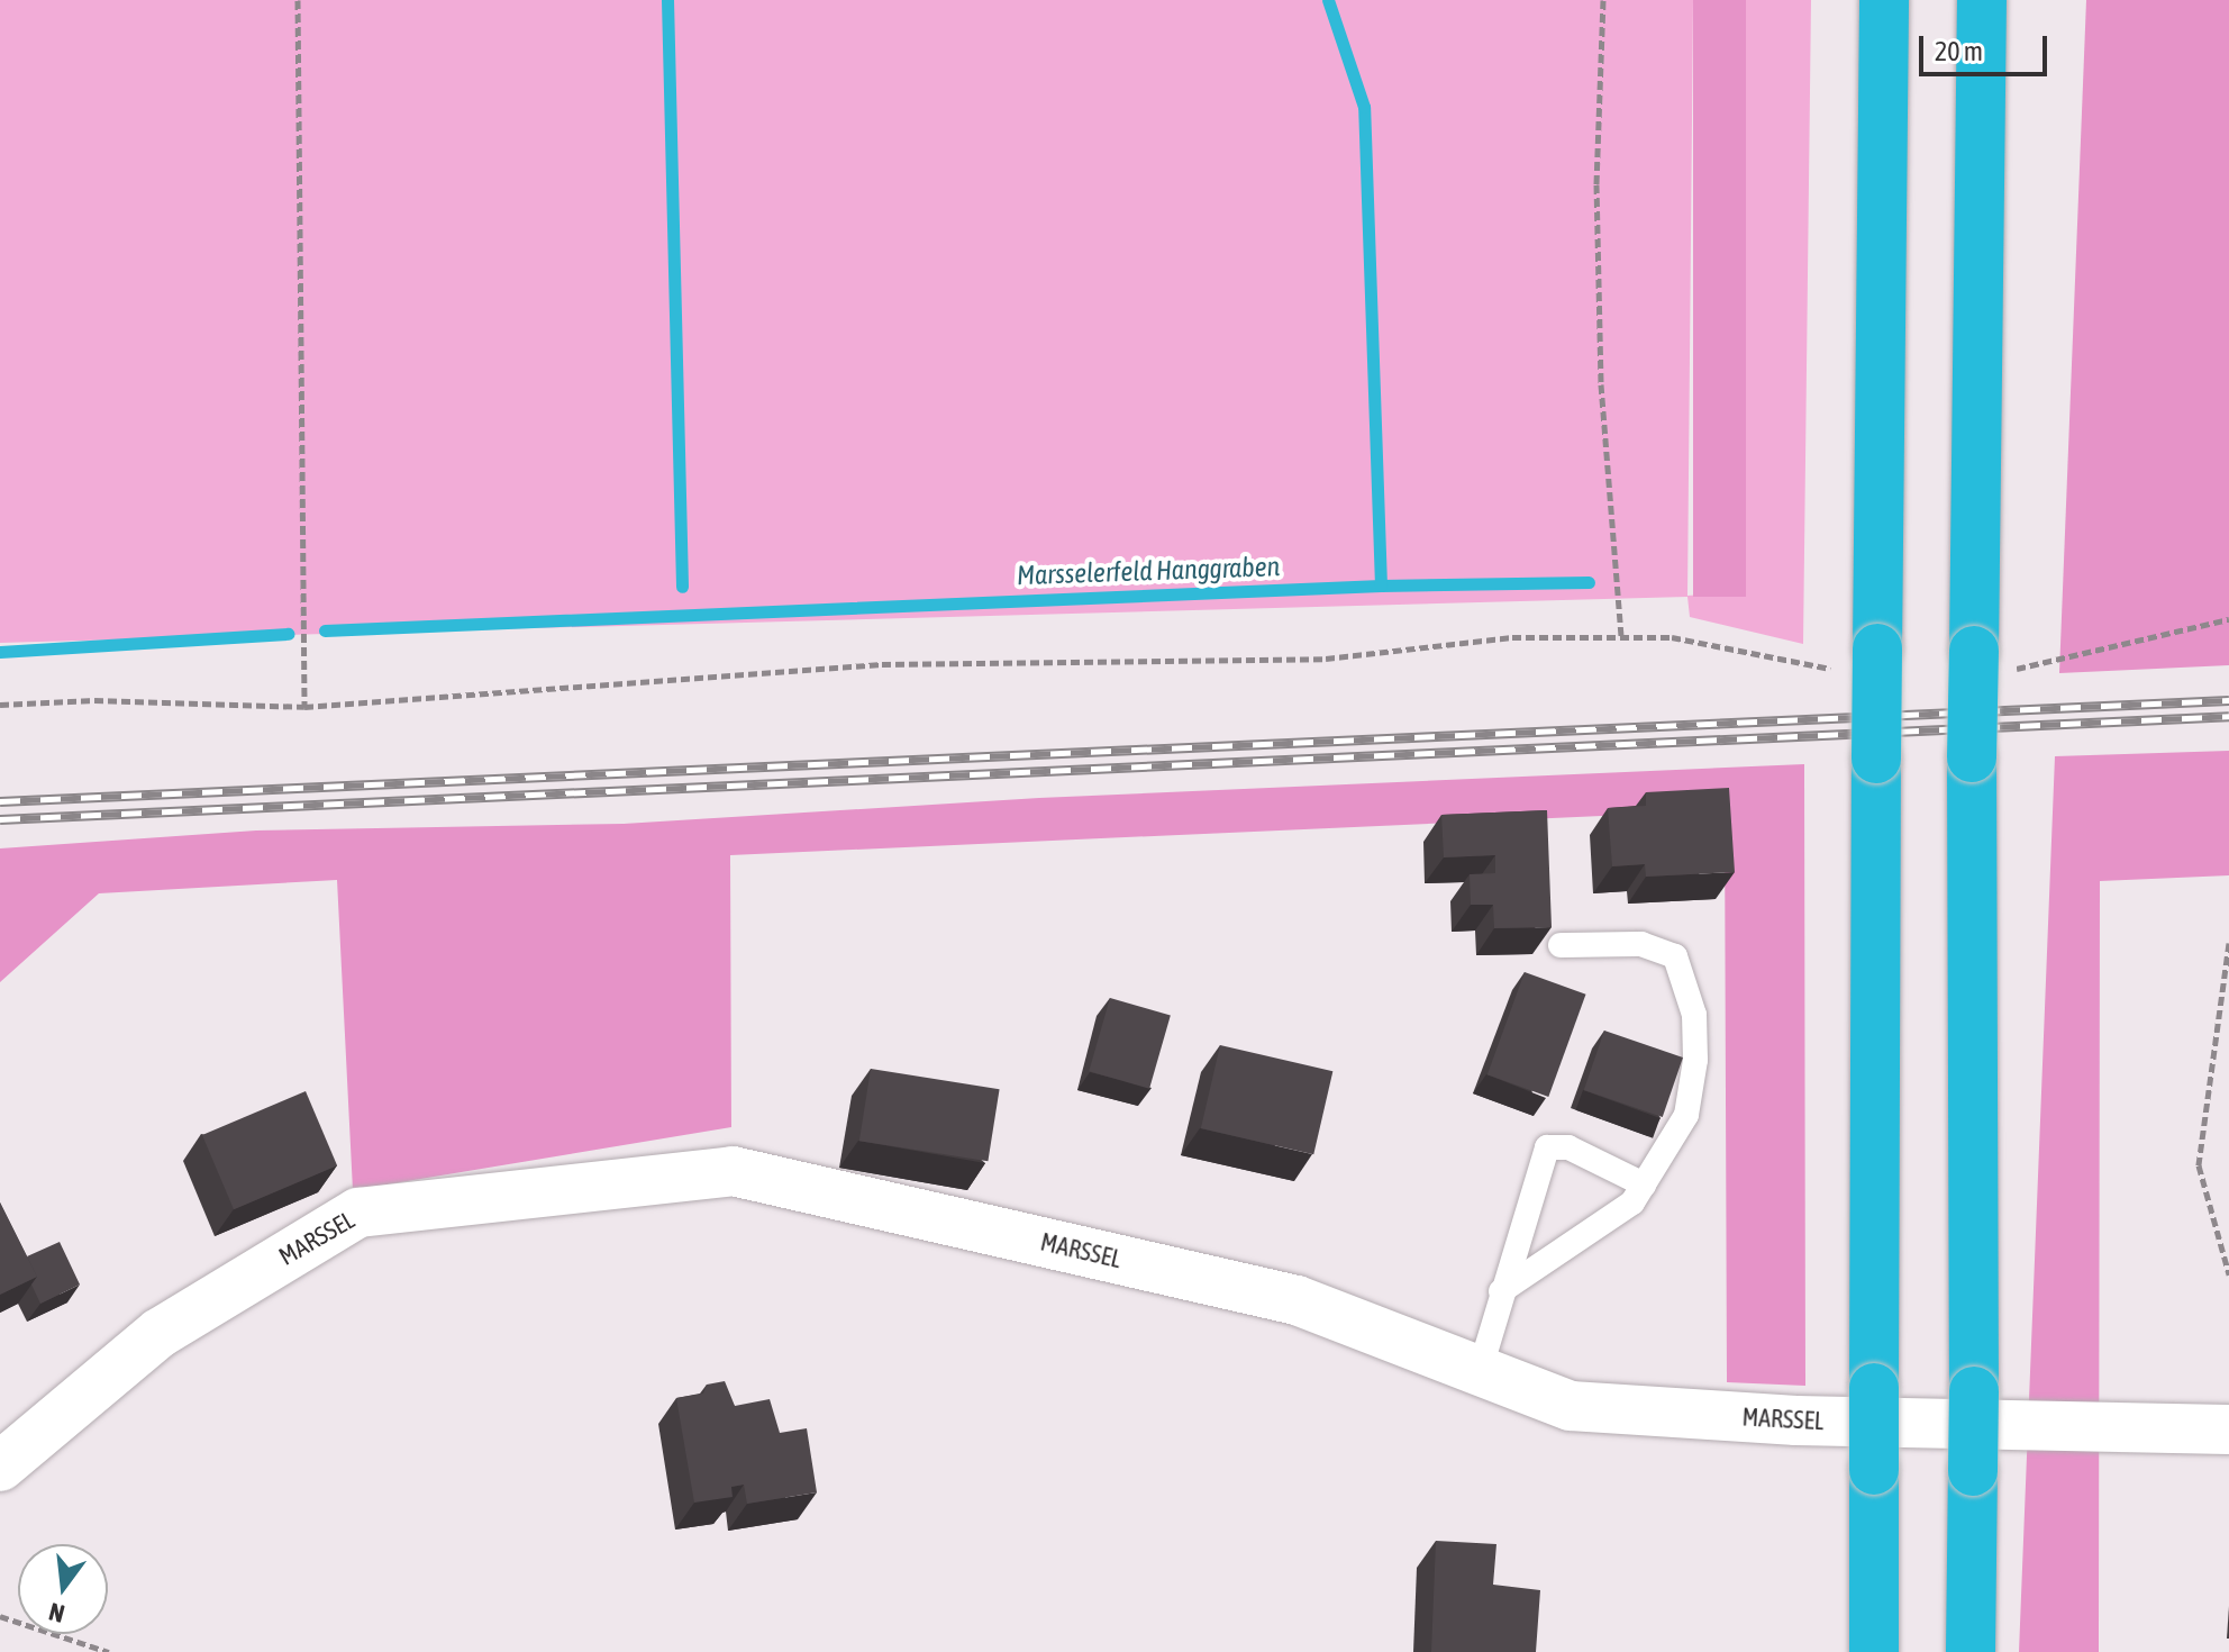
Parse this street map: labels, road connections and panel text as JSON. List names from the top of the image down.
{
  "streets": {
    "street": ["MARSSEL"]
  },
  "water": ["Marsselerfeld Hanggraben"],
  "scale_bar": "20 m",
  "north": "bottom"
}
